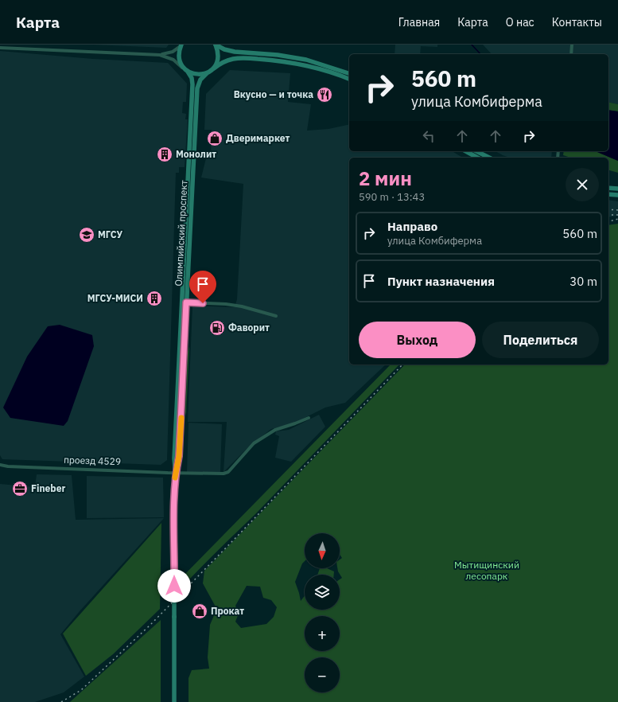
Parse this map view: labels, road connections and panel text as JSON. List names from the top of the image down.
{
  "streets": {
    "main road": ["Олимпийский проспект"],
    "street": ["проезд 4529"]
  },
  "crossings": [
    ["Олимпийский проспект", "проезд 4529"]
  ],
  "parks": ["Мытищинский лесопарк"],
  "places": {
    "restaurant": ["Вкусно — и точка"],
    "shop": ["Дверимаркет", "Прокат"],
    "building": ["Монолит", "МГСУ-МИСИ"],
    "school or university": ["МГСУ"],
    "fuel station": ["Фаворит"],
    "office": ["Fineber"]
  },
  "north": "bottom",
  "page": {
    "header": "Карта",
    "nav": [
      "Главная",
      "Карта",
      "О нас",
      "Контакты"
    ],
    "turn": ["560 m", "улица Комбиферма"],
    "heading": ["2 мин", "590 m · 13:43"],
    "list": [
      {
        "name": "Направо",
        "note": "улица Комбиферма",
        "value": "560 m"
      },
      {
        "name": "Пункт назначения",
        "value": "30 m"
      }
    ],
    "buttons": ["Выход", "Поделиться"],
    "map_buttons": ["+", "−"]
  }
}
